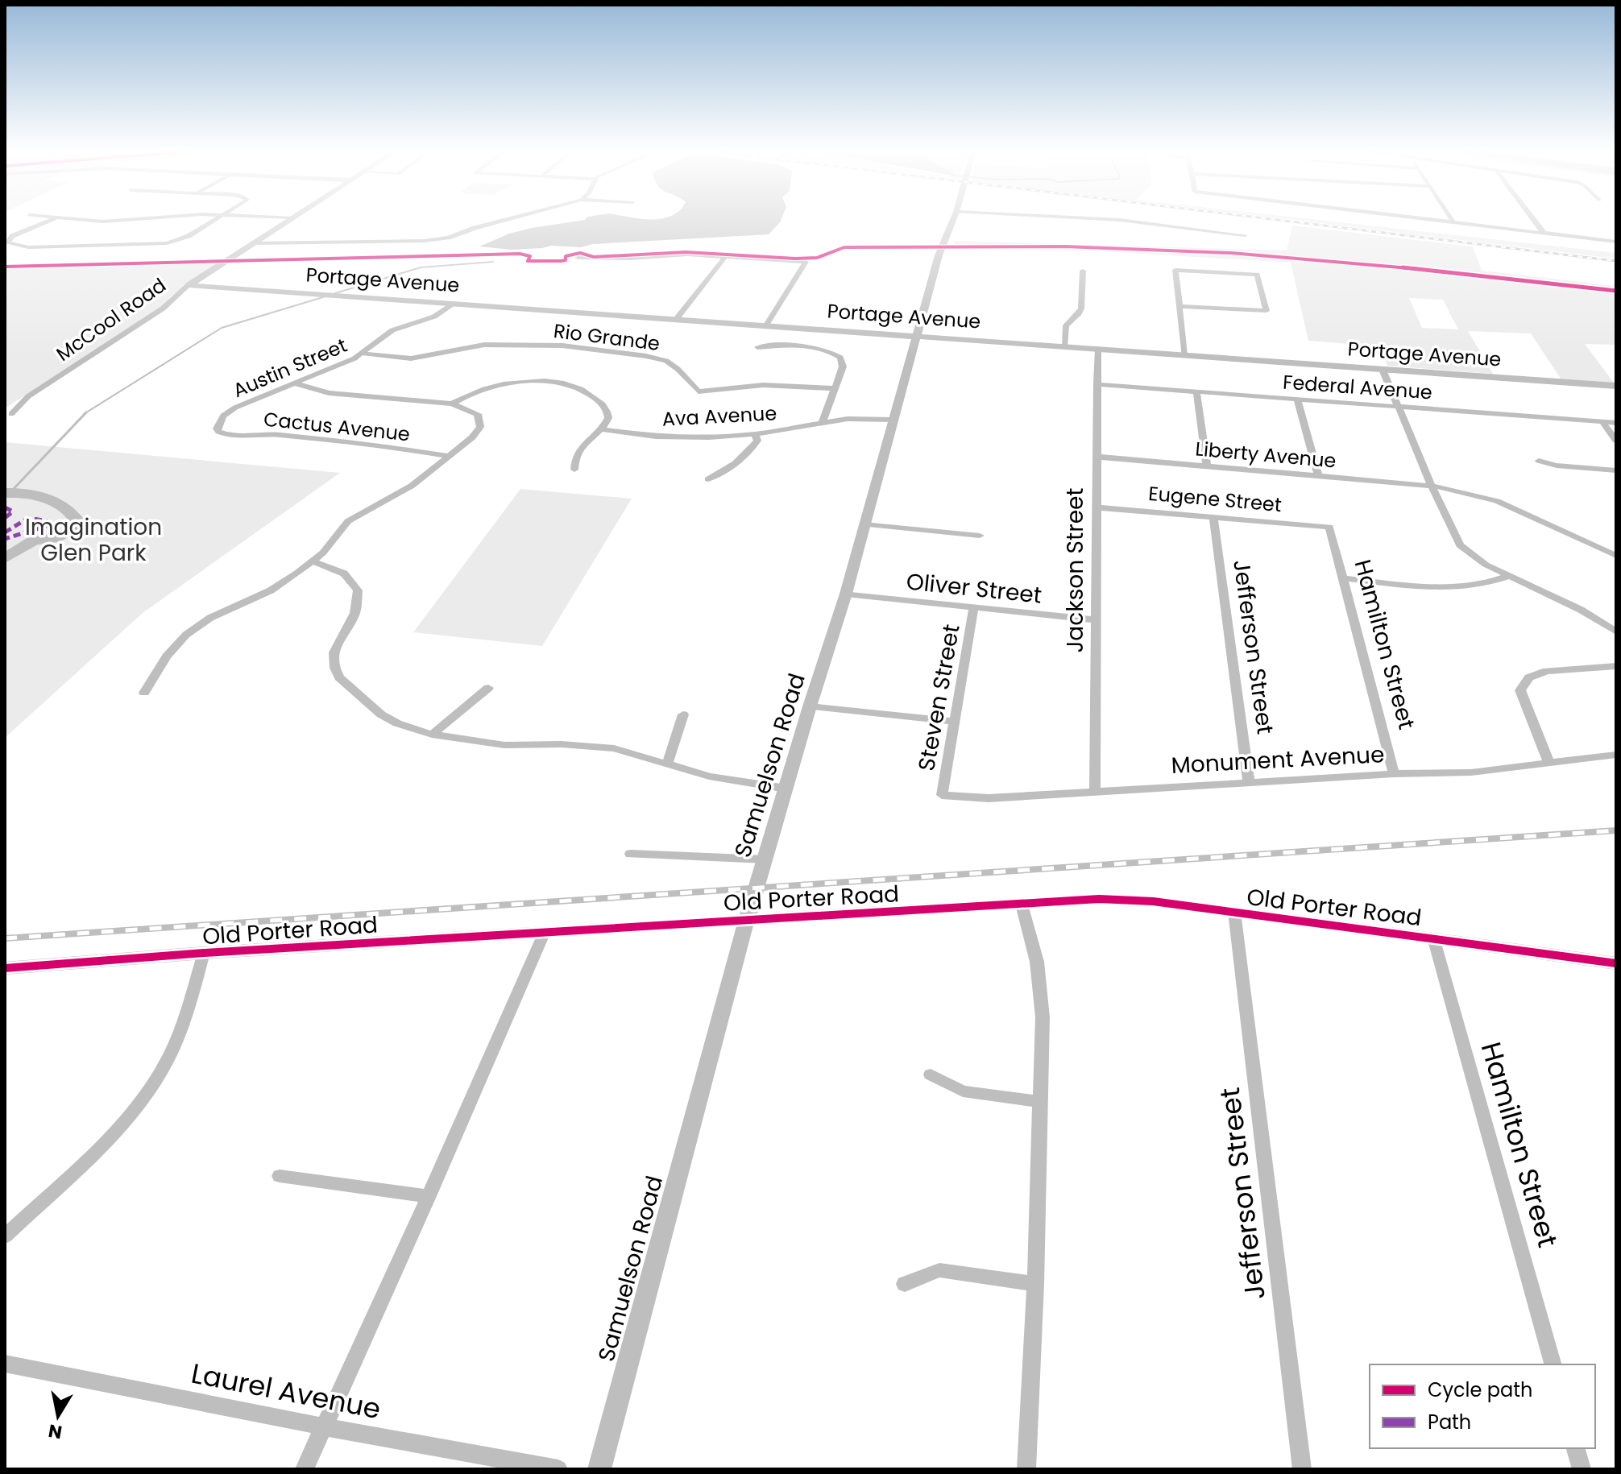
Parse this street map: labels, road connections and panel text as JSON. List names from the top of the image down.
{
  "streets": {
    "street": [
      "Portage Avenue",
      "McCool Road",
      "Rio Grande",
      "Austin Street",
      "Federal Avenue",
      "Ava Avenue",
      "Cactus Avenue",
      "Liberty Avenue",
      "Eugene Street",
      "Jackson Street",
      "Oliver Street",
      "Hamilton Street",
      "Jefferson Street",
      "Steven Street",
      "Monument Avenue",
      "Samuelson Road",
      "Old Porter Road",
      "Laurel Avenue"
    ]
  },
  "crossings": [
    ["Portage Avenue", "McCool Road"],
    ["Portage Avenue", "Austin Street"],
    ["Portage Avenue", "Jackson Street"],
    ["Portage Avenue", "Samuelson Road"],
    ["Rio Grande", "Austin Street"],
    ["Austin Street", "Cactus Avenue"],
    ["Federal Avenue", "Jackson Street"],
    ["Ava Avenue", "Samuelson Road"],
    ["Liberty Avenue", "Jackson Street"],
    ["Eugene Street", "Jackson Street"],
    ["Eugene Street", "Hamilton Street"],
    ["Eugene Street", "Jefferson Street"],
    ["Jackson Street", "Oliver Street"],
    ["Jackson Street", "Monument Avenue"],
    ["Oliver Street", "Steven Street"],
    ["Oliver Street", "Samuelson Road"],
    ["Hamilton Street", "Monument Avenue"],
    ["Hamilton Street", "Old Porter Road"],
    ["Jefferson Street", "Monument Avenue"],
    ["Jefferson Street", "Old Porter Road"],
    ["Steven Street", "Monument Avenue"],
    ["Samuelson Road", "Old Porter Road"]
  ],
  "parks": ["Imagination Glen Park"],
  "legend": ["Cycle path", "Path"],
  "north": "bottom"
}
